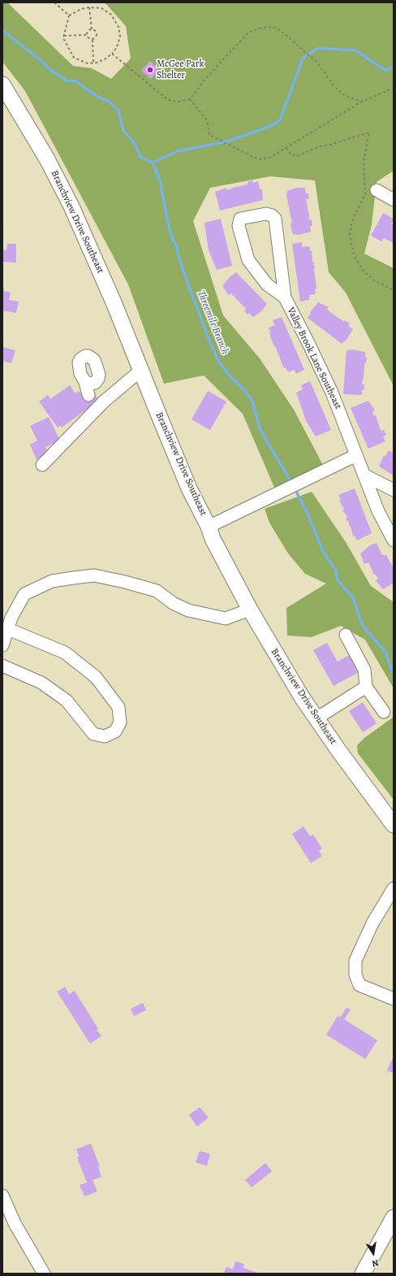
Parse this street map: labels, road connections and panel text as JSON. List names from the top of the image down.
{
  "streets": {
    "main road": ["Branchview Drive Southeast"],
    "street": ["Valley Brook Lane Southeast"]
  },
  "water": ["Threemile Branch"],
  "places": ["McGee Park Shelter"],
  "north": "bottom"
}
